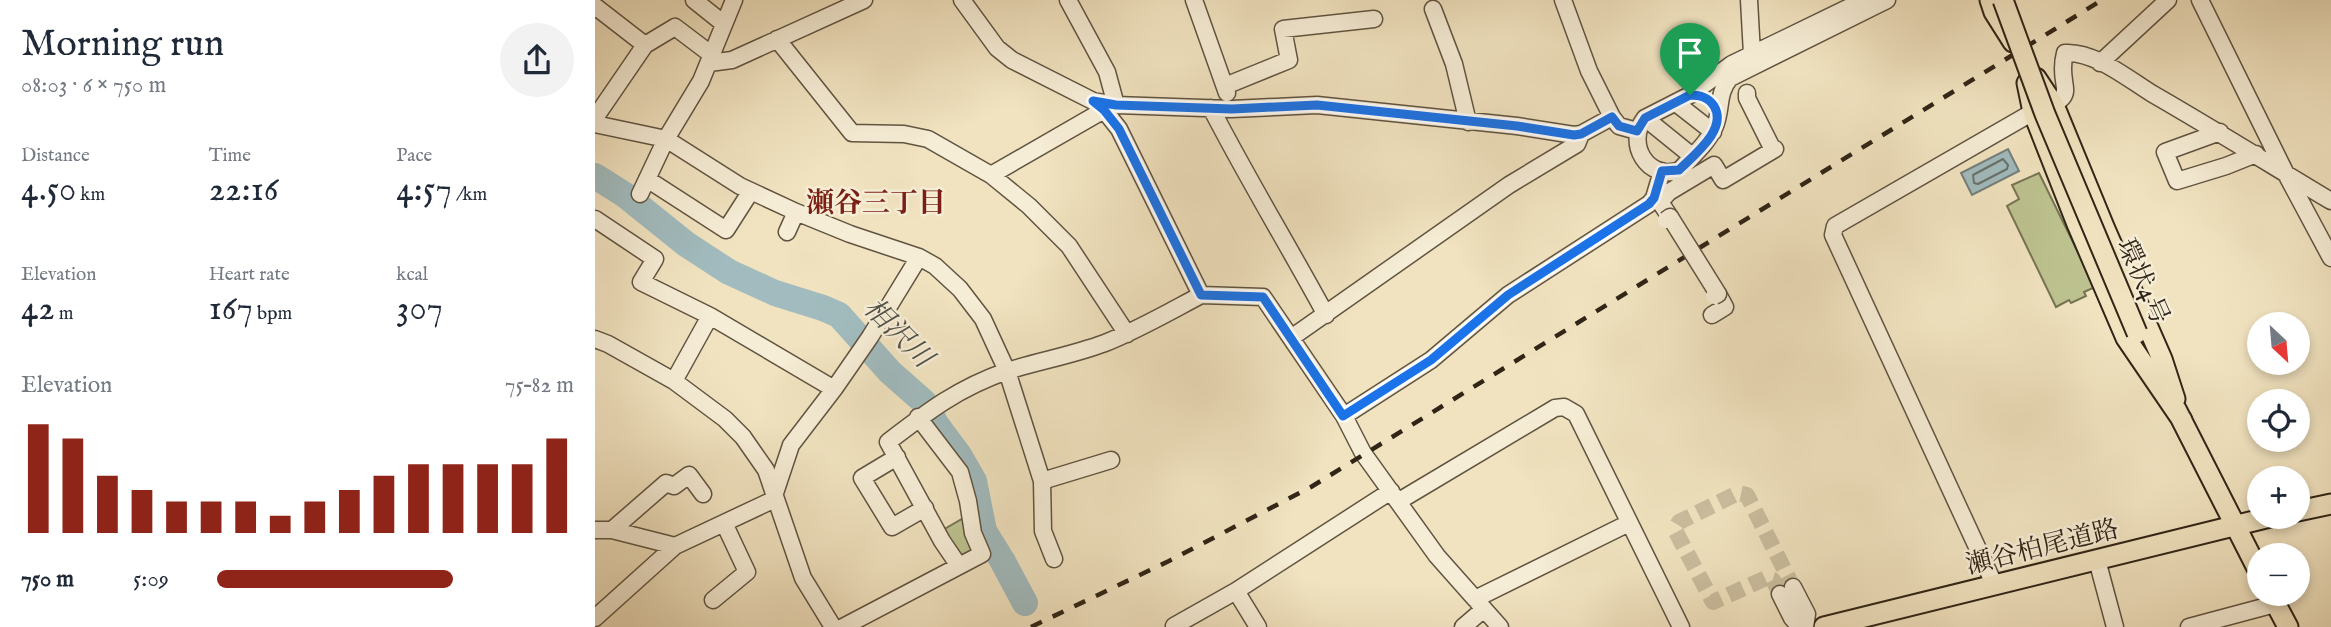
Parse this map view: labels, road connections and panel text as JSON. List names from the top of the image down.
{
  "streets": {
    "main road": ["環状4号", "瀬谷柏尾道路"]
  },
  "crossings": [
    ["環状4号", "瀬谷柏尾道路"]
  ],
  "districts": ["瀬谷三丁目"],
  "water": ["相沢川"],
  "north": "bottom right",
  "page": {
    "heading": ["Morning run", "08:03 · 6 × 750 m"],
    "stats": [
      ["Distance", "4.50 km"],
      ["Time", "22:16"],
      ["Pace", "4:57 /km"],
      ["Elevation", "42 m"],
      ["Heart rate", "167 bpm"],
      ["kcal", "307"]
    ],
    "map_buttons": ["+", "−"],
    "chart": ["Elevation", "75–82 m"],
    "list": [
      {
        "name": "750 m",
        "note": "5:09"
      }
    ]
  }
}
